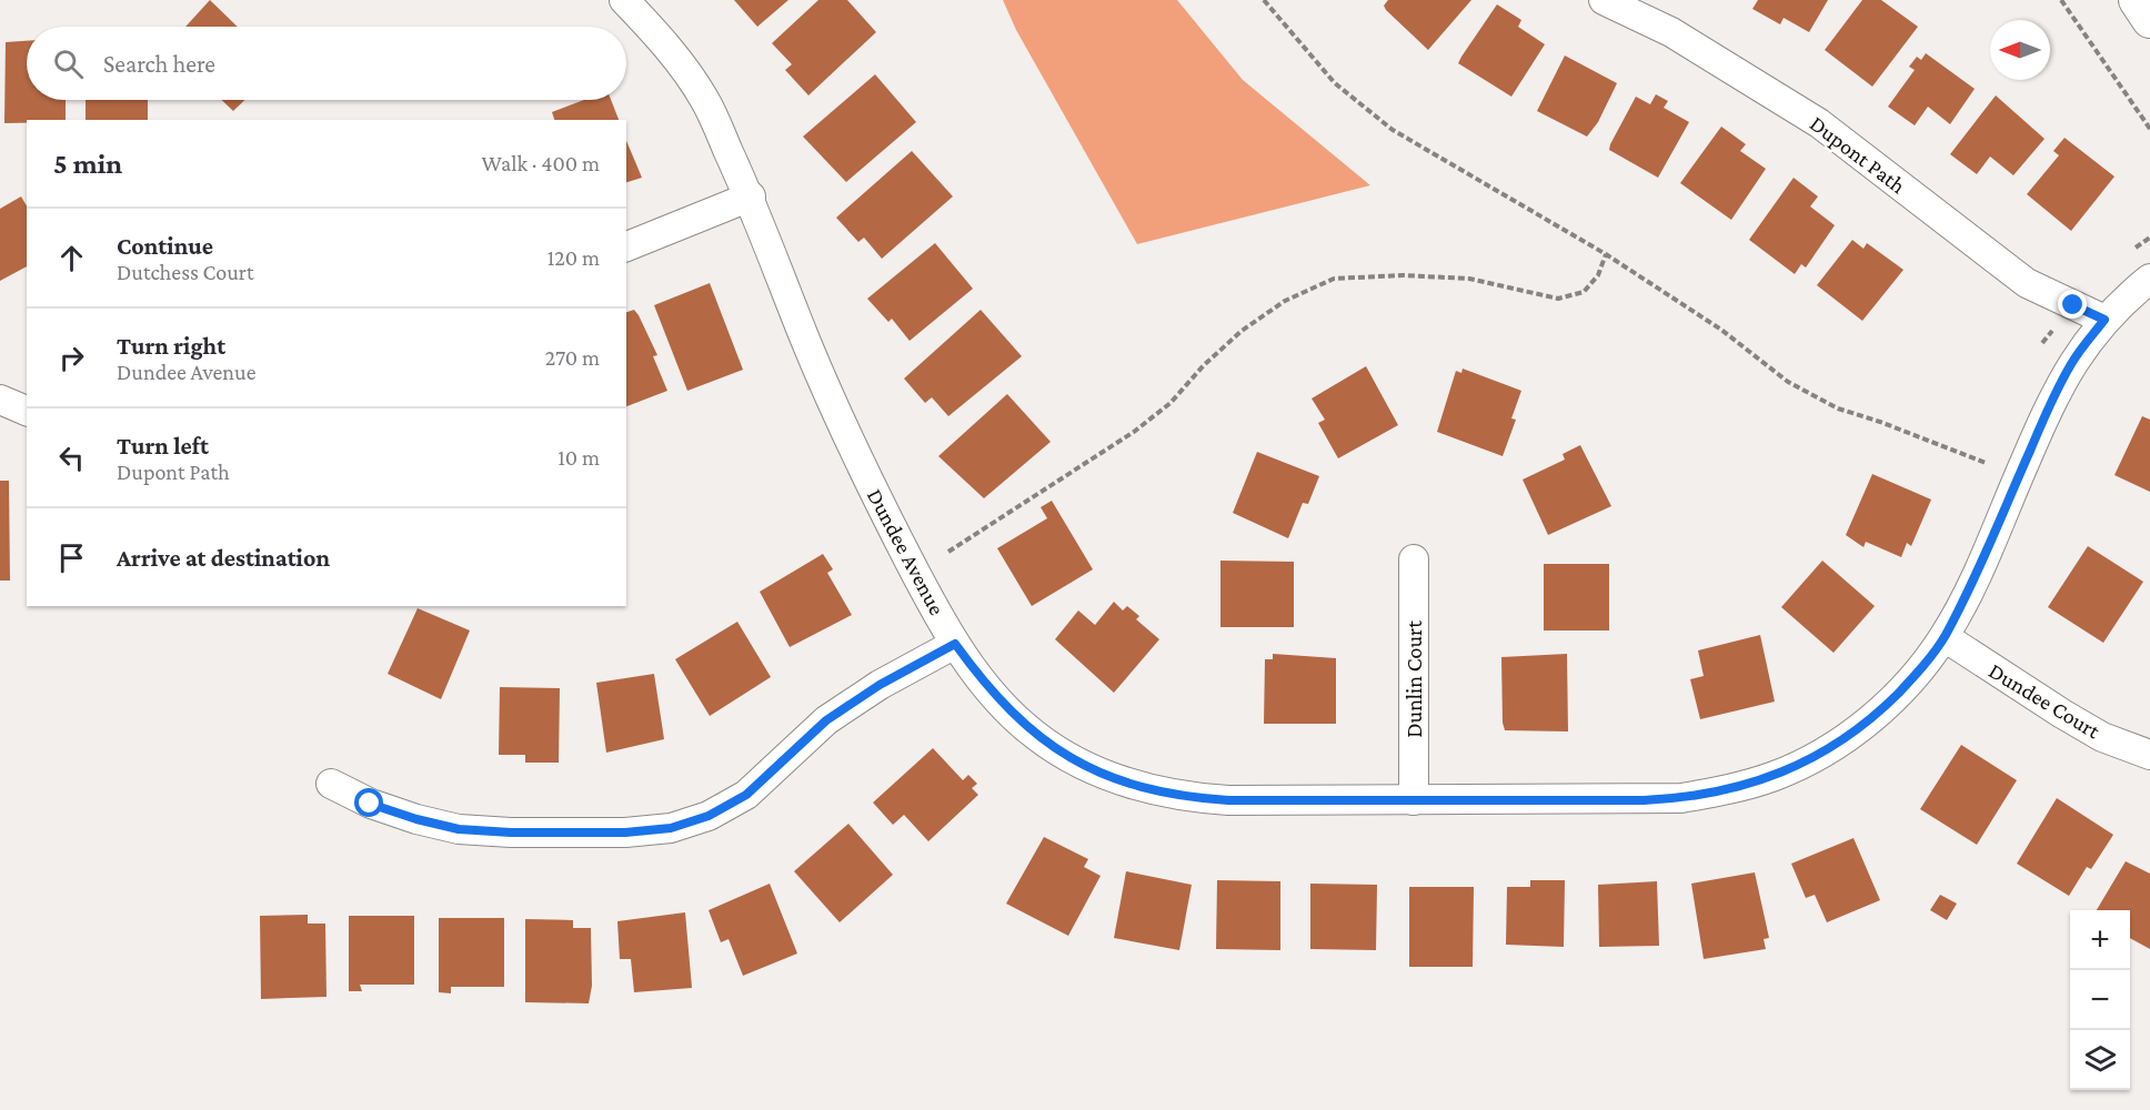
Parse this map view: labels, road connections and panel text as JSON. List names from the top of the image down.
{
  "streets": {
    "street": [
      "Dupont Path",
      "Dundee Avenue",
      "Dunlin Court",
      "Dundee Court"
    ]
  },
  "crossings": [
    ["Dupont Path", "Dundee Avenue"],
    ["Dundee Avenue", "Dunlin Court"],
    ["Dundee Avenue", "Dundee Court"]
  ],
  "north": "left",
  "page": {
    "search": "Search here",
    "heading": ["5 min", "Walk · 400 m"],
    "list": [
      ["Continue", "Dutchess Court", "120 m"],
      ["Turn right", "Dundee Avenue", "270 m"],
      ["Turn left", "Dupont Path", "10 m"],
      "Arrive at destination"
    ],
    "map_buttons": ["+", "−"]
  }
}
